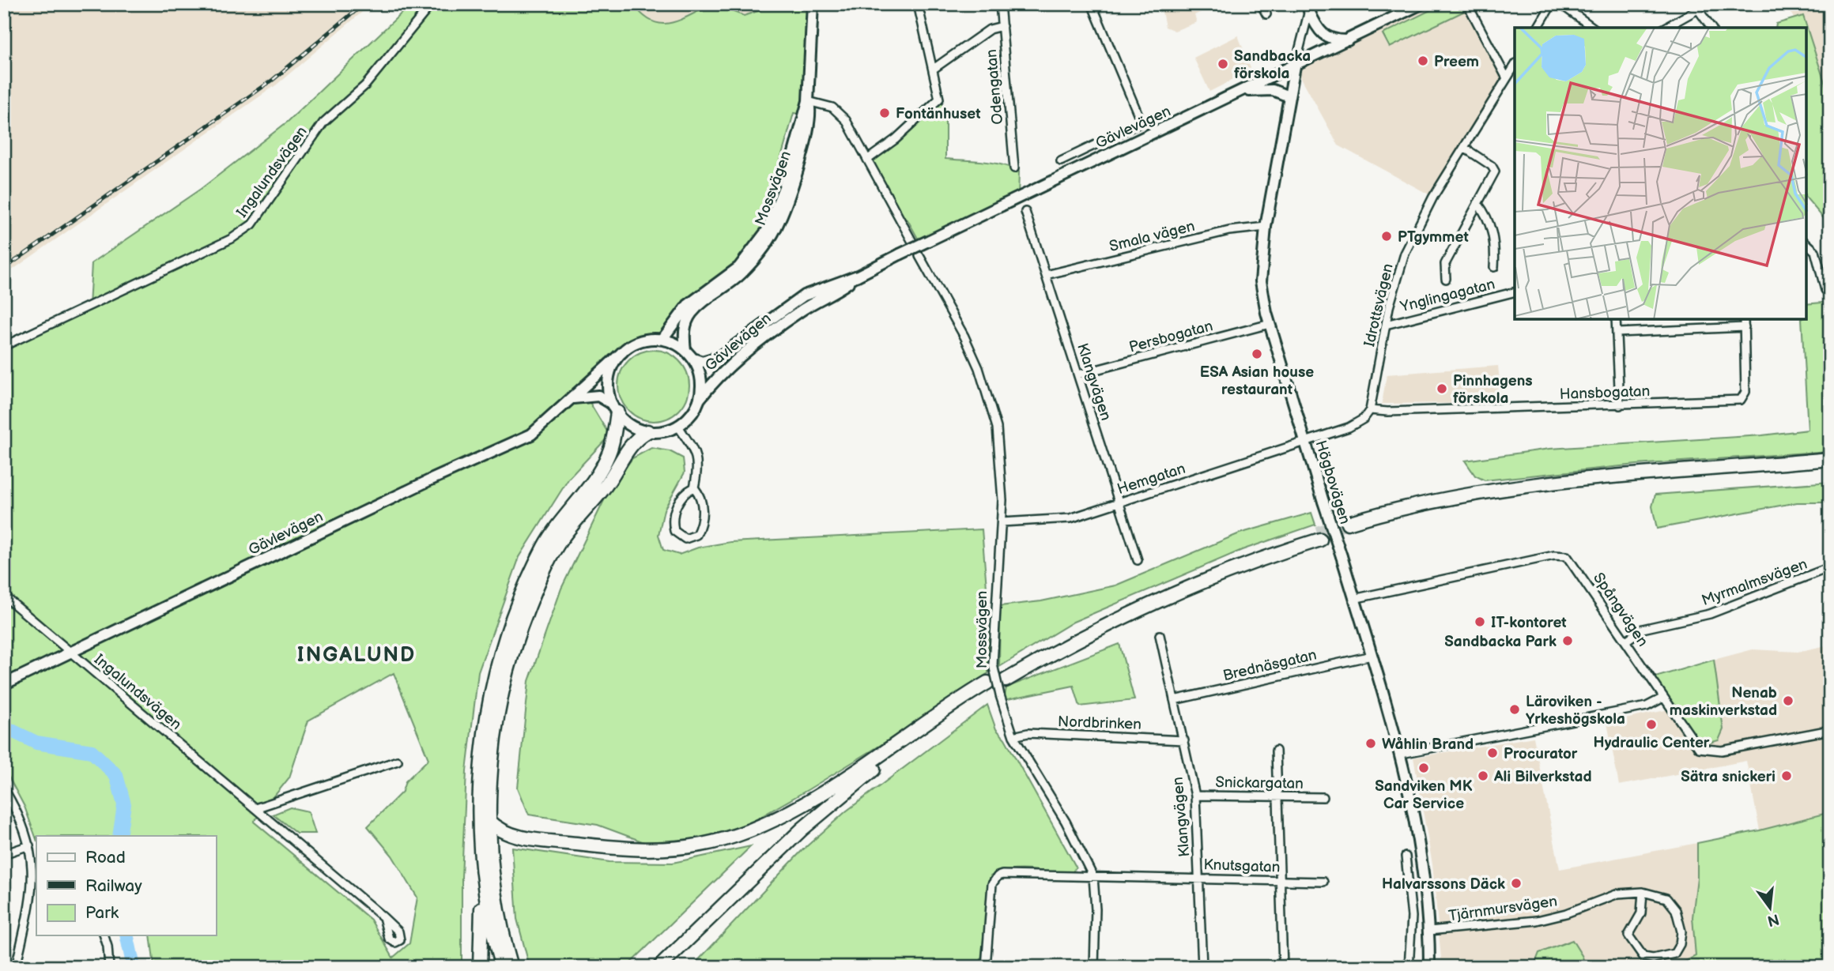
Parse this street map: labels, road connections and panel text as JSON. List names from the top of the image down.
{
  "streets": {
    "main road": ["Gävlevägen", "Mossvägen", "Högbovägen"],
    "street": [
      "Odengatan",
      "Ingalundsvägen",
      "Smala vägen",
      "Ynglingagatan",
      "Idrottsvägen",
      "Persbogatan",
      "Klangvägen",
      "Hansbogatan",
      "Hemgatan",
      "Myrmalmsvägen",
      "Spångvägen",
      "Brednäsgatan",
      "Nordbrinken",
      "Snickargatan",
      "Knutsgatan",
      "Tjärnmursvägen"
    ]
  },
  "crossings": [
    ["Gävlevägen", "Ingalundsvägen"],
    ["Gävlevägen", "Mossvägen"],
    ["Gävlevägen", "Högbovägen"],
    ["Mossvägen", "Hemgatan"],
    ["Mossvägen", "Nordbrinken"],
    ["Mossvägen", "Knutsgatan"],
    ["Smala vägen", "Klangvägen"],
    ["Smala vägen", "Högbovägen"],
    ["Ynglingagatan", "Idrottsvägen"],
    ["Idrottsvägen", "Hansbogatan"],
    ["Persbogatan", "Klangvägen"],
    ["Persbogatan", "Högbovägen"],
    ["Klangvägen", "Hemgatan"],
    ["Klangvägen", "Brednäsgatan"],
    ["Klangvägen", "Nordbrinken"],
    ["Klangvägen", "Snickargatan"],
    ["Klangvägen", "Knutsgatan"],
    ["Hemgatan", "Högbovägen"],
    ["Högbovägen", "Spångvägen"],
    ["Högbovägen", "Brednäsgatan"],
    ["Högbovägen", "Tjärnmursvägen"],
    ["Myrmalmsvägen", "Spångvägen"]
  ],
  "districts": ["INGALUND"],
  "places": [
    "Preem",
    "Sandbacka förskola",
    "Fontänhuset",
    "PTgymmet",
    "ESA Asian house restaurant",
    "Pinnhagens förskola",
    "IT-kontoret",
    "Sandbacka Park",
    "Nenab maskinverkstad",
    "Läroviken - Yrkeshögskola",
    "Hydraulic Center",
    "Wåhlin Brand",
    "Procurator",
    "Sandviken MK Car Service",
    "Ali Bilverkstad",
    "Sätra snickeri",
    "Halvarssons Däck"
  ],
  "legend": ["Road", "Railway", "Park"],
  "north": "bottom"
}
